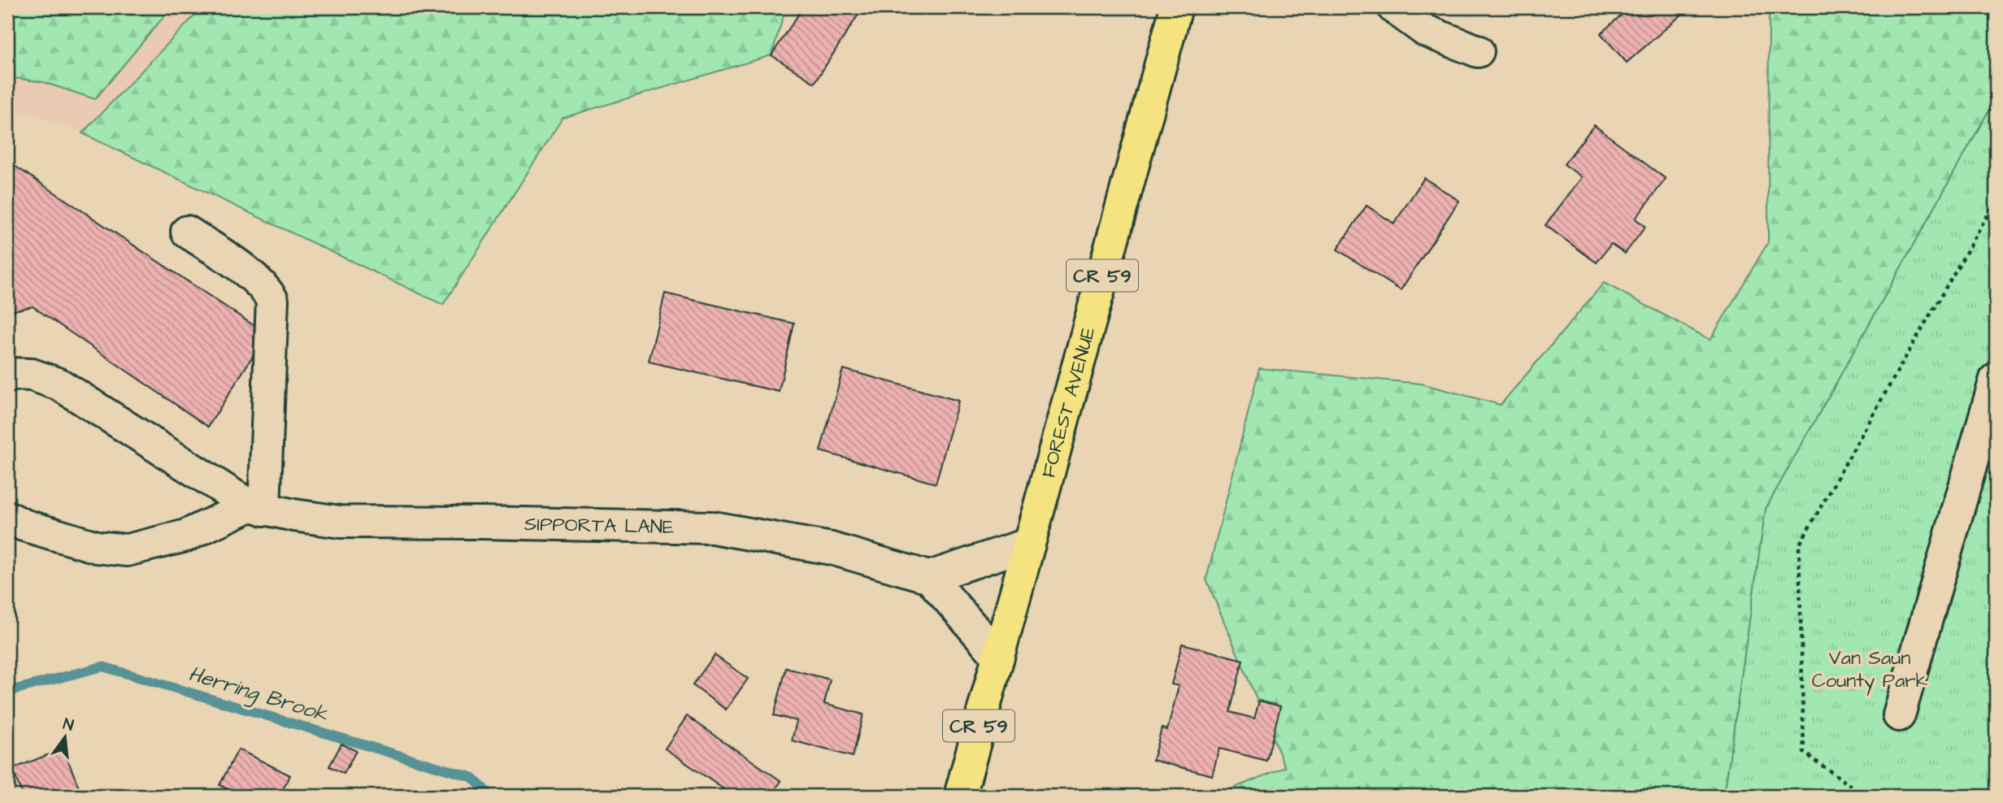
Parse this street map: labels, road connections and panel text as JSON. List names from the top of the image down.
{
  "streets": {
    "main road": ["CR 59", "FOREST AVENUE"],
    "street": ["SIPPORTA LANE"]
  },
  "water": ["Herring Brook"],
  "parks": ["Van Saun County Park"],
  "north": "top"
}
